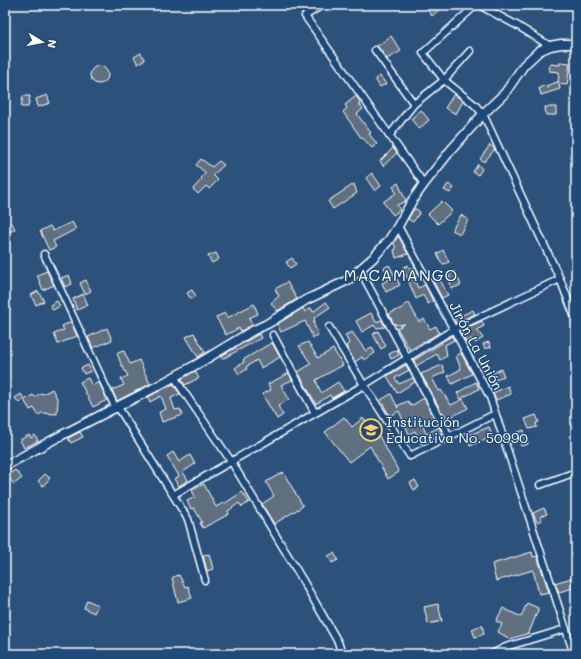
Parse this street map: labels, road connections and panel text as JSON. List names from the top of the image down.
{
  "streets": {
    "street": ["Jirón La Unión"]
  },
  "districts": ["MACAMANGO"],
  "places": {
    "school or university": ["Institución Educativa No. 50990"]
  },
  "north": "right"
}
